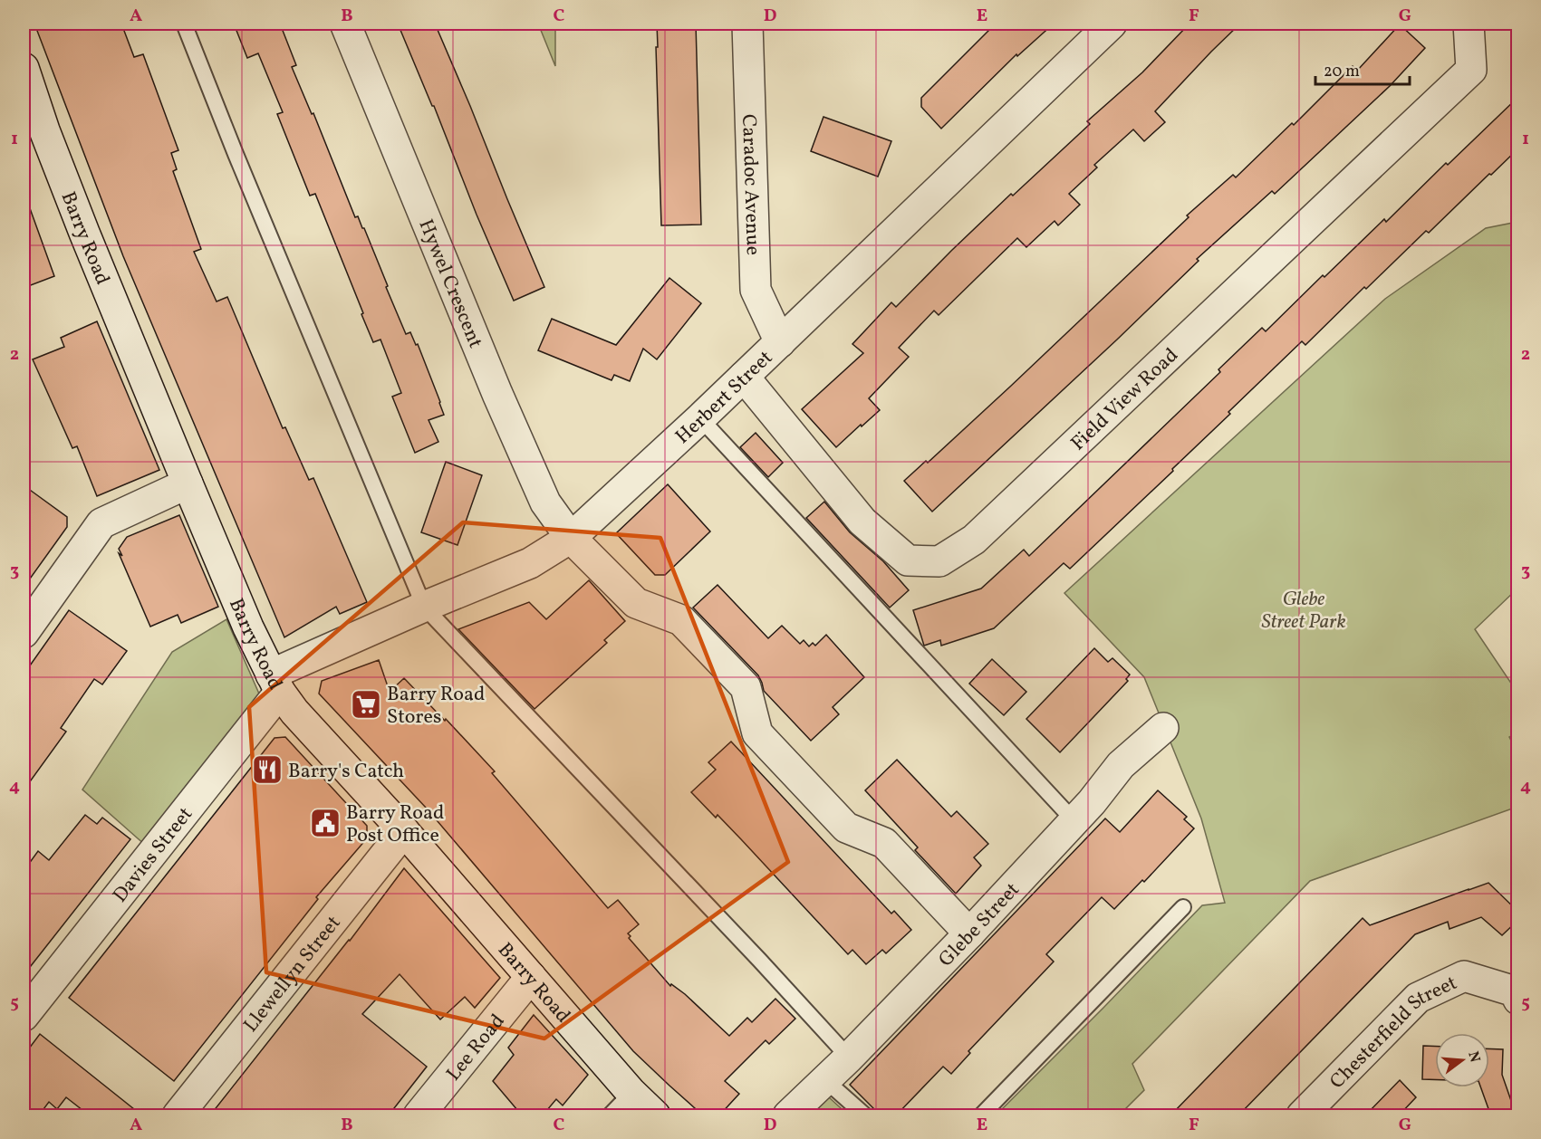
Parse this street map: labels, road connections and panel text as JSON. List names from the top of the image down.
{
  "streets": {
    "street": [
      "Caradoc Avenue",
      "Barry Road",
      "Hywel Crescent",
      "Herbert Street",
      "Field View Road",
      "Davies Street",
      "Glebe Street",
      "Llewellyn Street",
      "Chesterfield Street",
      "Lee Road"
    ]
  },
  "crossings": [
    ["Caradoc Avenue", "Herbert Street"],
    ["Barry Road", "Herbert Street"],
    ["Barry Road", "Davies Street"],
    ["Barry Road", "Llewellyn Street"],
    ["Barry Road", "Lee Road"],
    ["Hywel Crescent", "Herbert Street"],
    ["Hywel Crescent", "Glebe Street"],
    ["Herbert Street", "Field View Road"],
    ["Herbert Street", "Davies Street"]
  ],
  "parks": ["Glebe Street Park"],
  "places": {
    "supermarket": ["Barry Road Stores"],
    "restaurant": ["Barry's Catch"],
    "public building": ["Barry Road Post Office"]
  },
  "scale_bar": "20 m",
  "north": "right",
  "grid": {
    "columns": [
      "A",
      "B",
      "C",
      "D",
      "E",
      "F",
      "G"
    ],
    "rows": [
      "1",
      "2",
      "3",
      "4",
      "5"
    ]
  }
}
